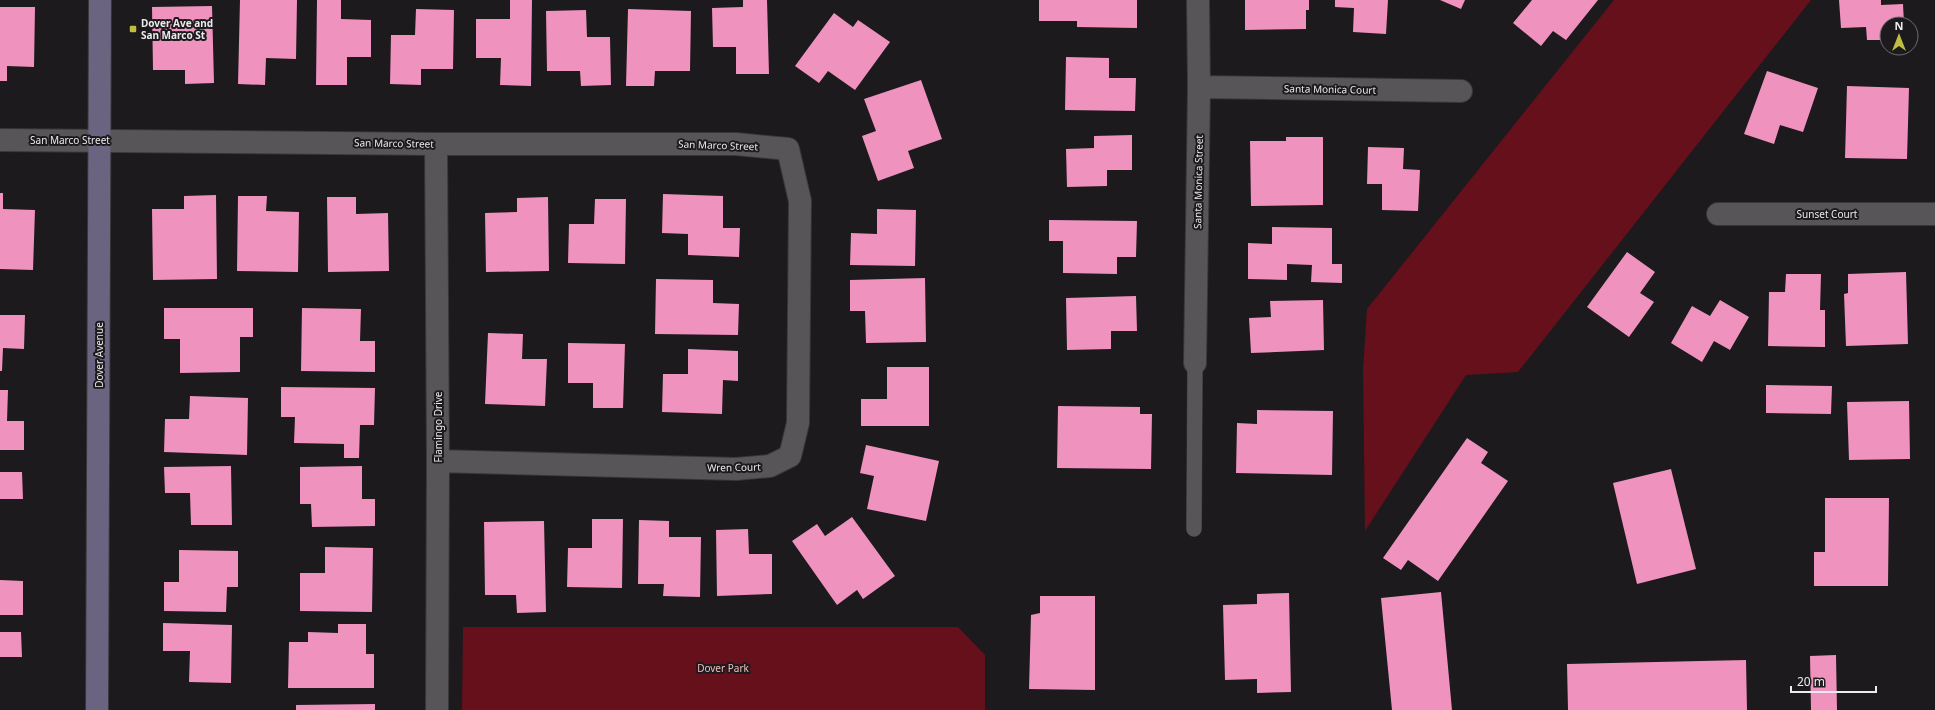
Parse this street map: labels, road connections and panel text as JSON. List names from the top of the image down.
{
  "streets": {
    "main road": ["Dover Avenue"],
    "street": [
      "Santa Monica Court",
      "San Marco Street",
      "Santa Monica Street",
      "Sunset Court",
      "Flamingo Drive",
      "Wren Court"
    ]
  },
  "crossings": [
    ["Santa Monica Court", "Santa Monica Street"],
    ["San Marco Street", "Dover Avenue"],
    ["San Marco Street", "Flamingo Drive"],
    ["San Marco Street", "Wren Court"],
    ["Flamingo Drive", "Wren Court"]
  ],
  "parks": ["Dover Park"],
  "places": {
    "transit": ["Dover Ave and San Marco St"]
  },
  "scale_bar": "20 m",
  "north": "top"
}
